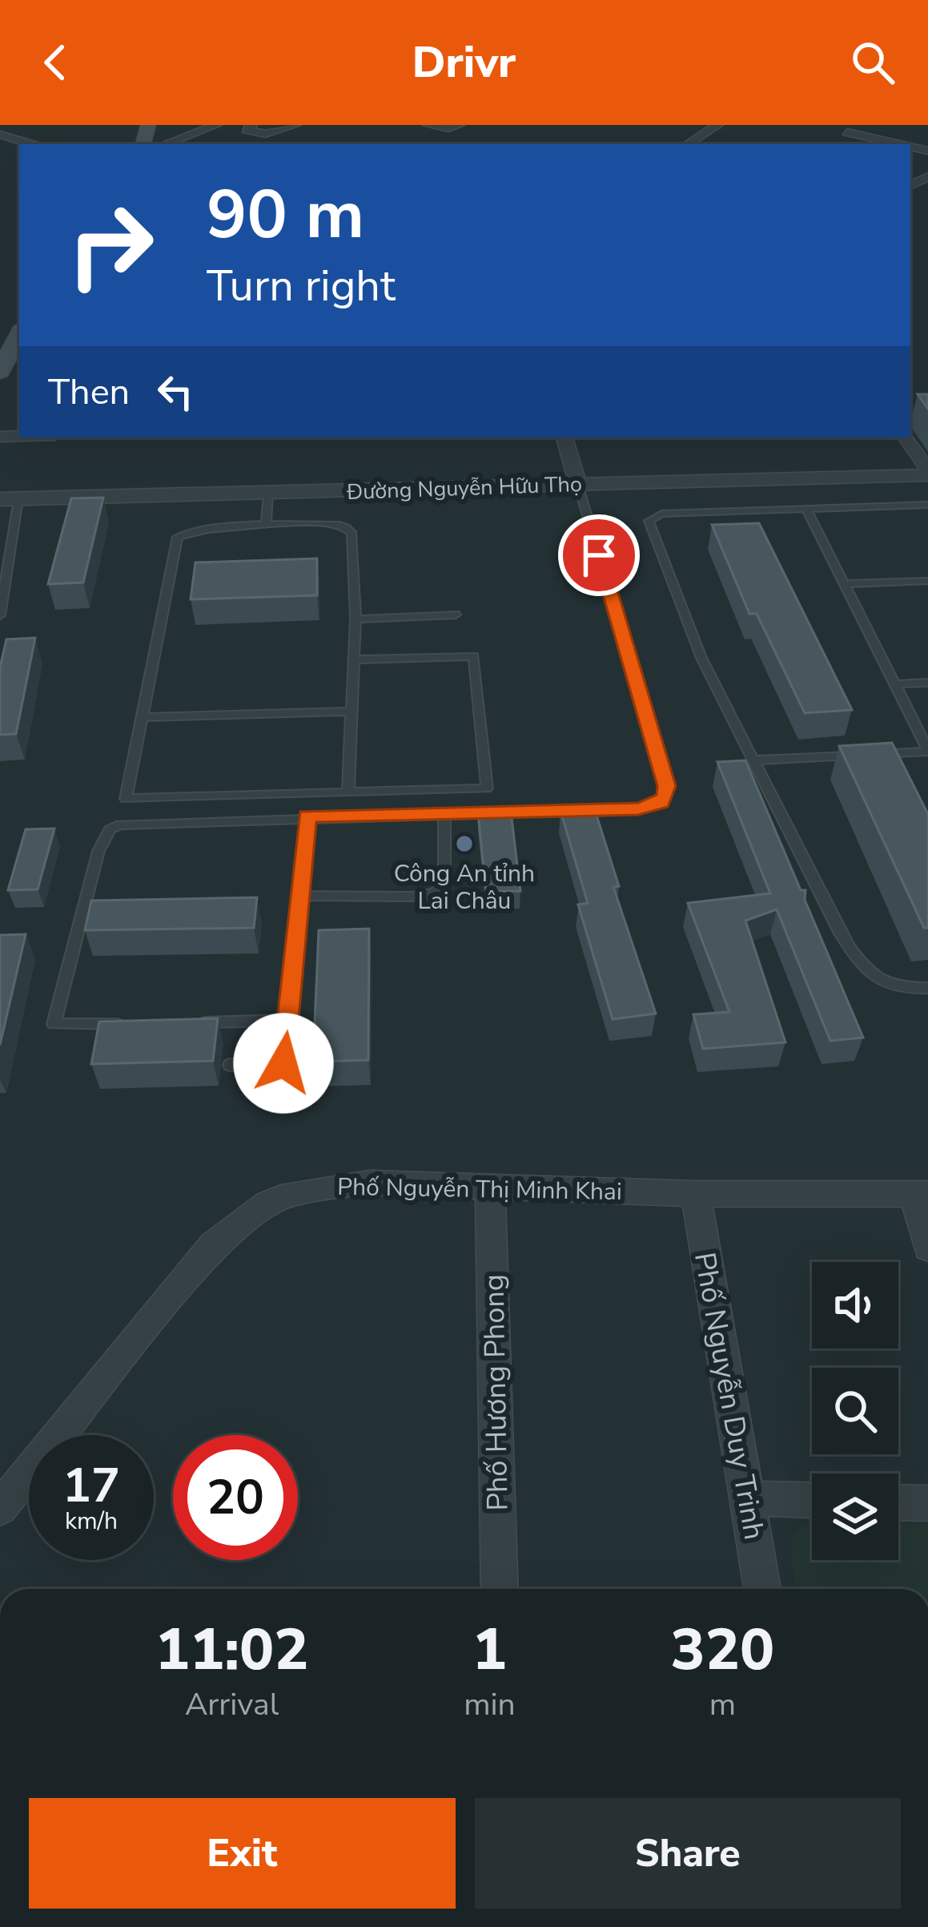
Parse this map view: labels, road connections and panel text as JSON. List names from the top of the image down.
{
  "streets": {
    "street": [
      "Đường Nguyễn Hữu Thọ",
      "Phố Nguyễn Thị Minh Khai",
      "Phố Hương Phong",
      "Phố Nguyễn Duy Trinh"
    ]
  },
  "crossings": [
    ["Phố Nguyễn Thị Minh Khai", "Phố Hương Phong"],
    ["Phố Nguyễn Thị Minh Khai", "Phố Nguyễn Duy Trinh"]
  ],
  "places": ["Công An tỉnh Lai Châu"],
  "page": {
    "header": "Drivr",
    "turn": ["90 m", "Turn right"],
    "then": "Then",
    "speed": "17 km/h",
    "limit": "20",
    "eta": [
      "11:02",
      "Arrival",
      "1",
      "min",
      "320",
      "m"
    ],
    "buttons": ["Exit", "Share"]
  }
}
